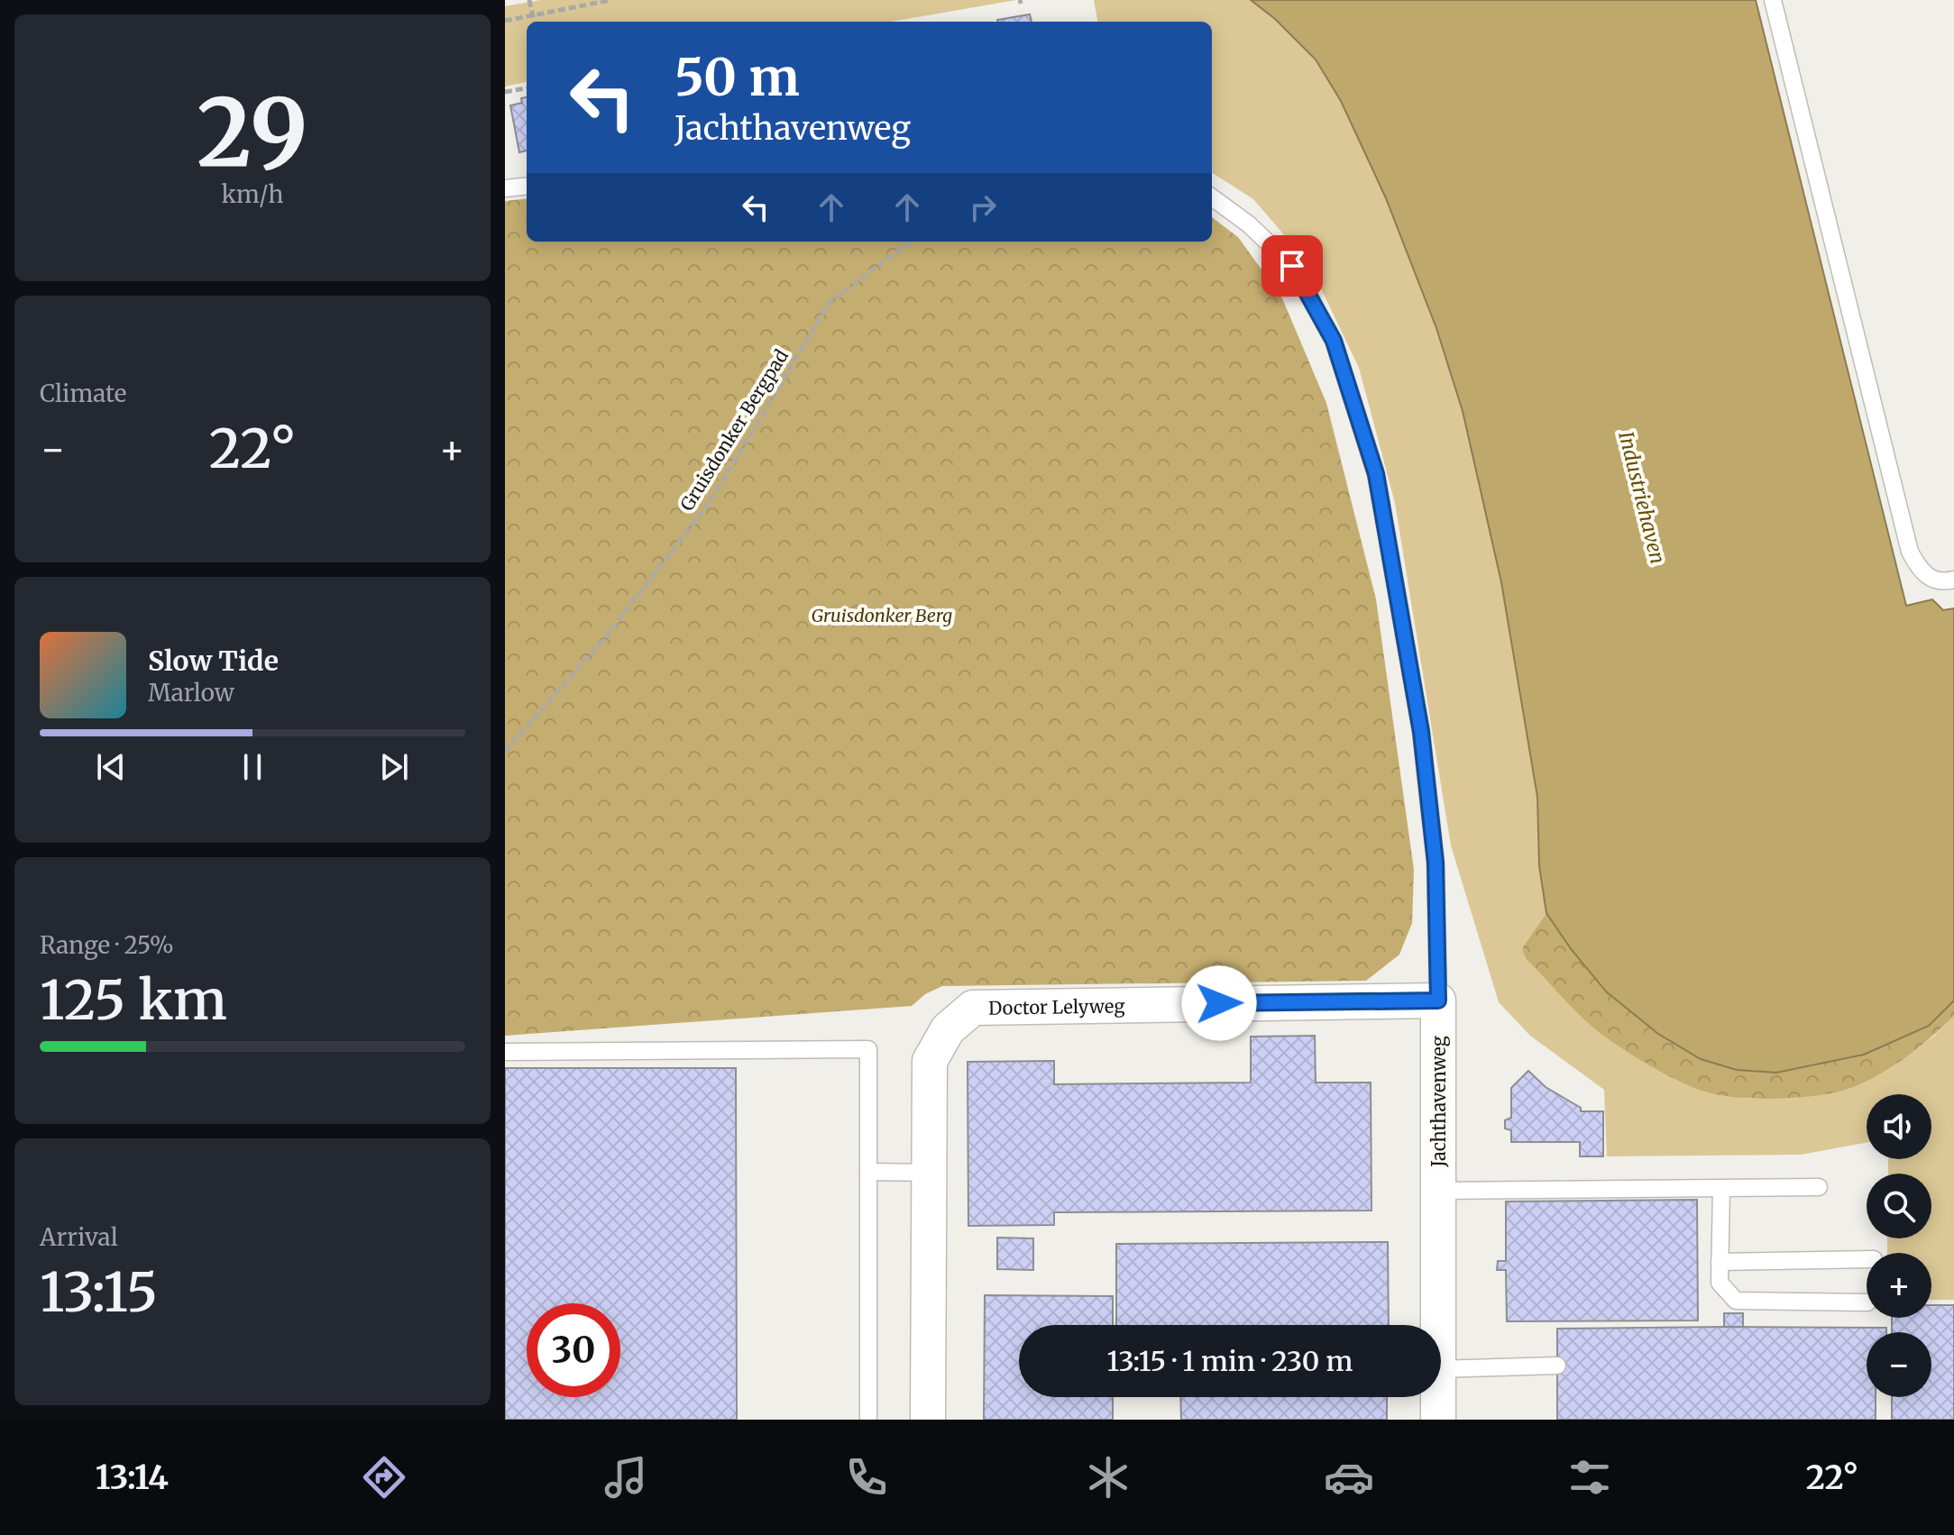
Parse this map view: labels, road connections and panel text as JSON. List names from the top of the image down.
{
  "streets": {
    "street": ["Doctor Lelyweg", "Jachthavenweg"],
    "path": ["Gruisdonker Bergpad"]
  },
  "crossings": [
    ["Doctor Lelyweg", "Jachthavenweg"]
  ],
  "water": ["Industriehaven"],
  "parks": ["Gruisdonker Berg"],
  "page": {
    "tile": [
      ["29", "km/h"],
      "Climate",
      ["Range · 25%", "125 km"],
      ["Arrival", "13:15"]
    ],
    "turn": ["50 m", "Jachthavenweg"],
    "heat": ["−", "22°", "+"],
    "song": ["Slow Tide", "Marlow"],
    "map_buttons": ["+", "−"],
    "limit": "30",
    "trip": "13:15 · 1 min · 230 m",
    "tabs": ["13:14", "22°"]
  }
}
